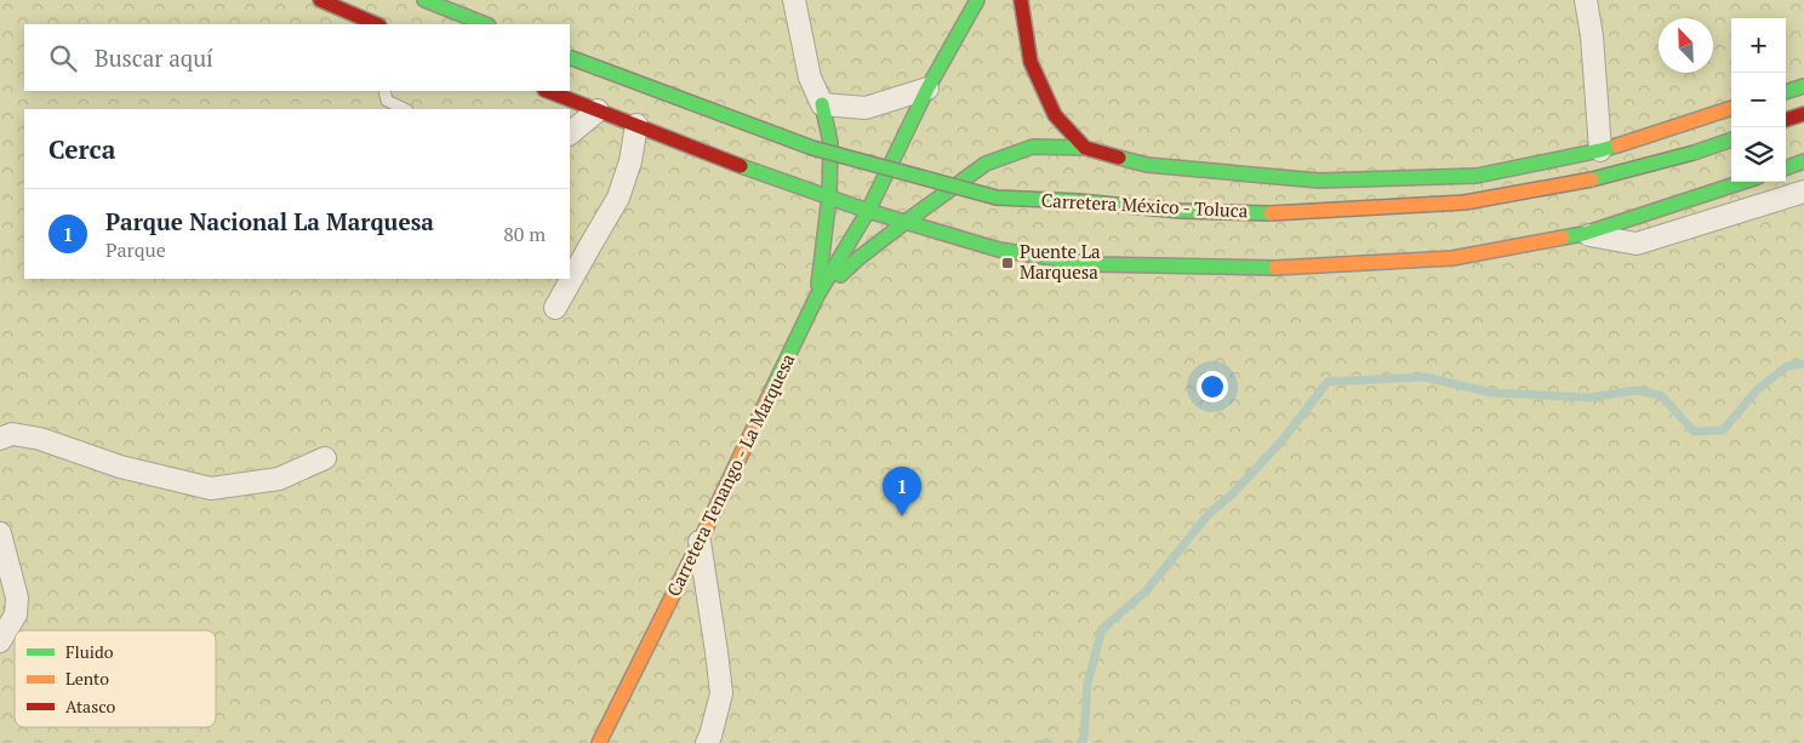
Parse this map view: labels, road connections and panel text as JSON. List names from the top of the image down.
{
  "streets": {
    "main road": ["Carretera México - Toluca", "Carretera Tenango - La Marquesa"]
  },
  "places": {
    "transit": ["Puente La Marquesa"]
  },
  "legend": ["Fluido", "Lento", "Atasco"],
  "north": "top left",
  "page": {
    "map_buttons": ["+", "−"],
    "search": "Buscar aquí",
    "heading": "Cerca",
    "list": [
      {
        "mark": "1",
        "name": "Parque Nacional La Marquesa",
        "note": "Parque",
        "value": "80 m"
      }
    ],
    "pins": "1"
  }
}
